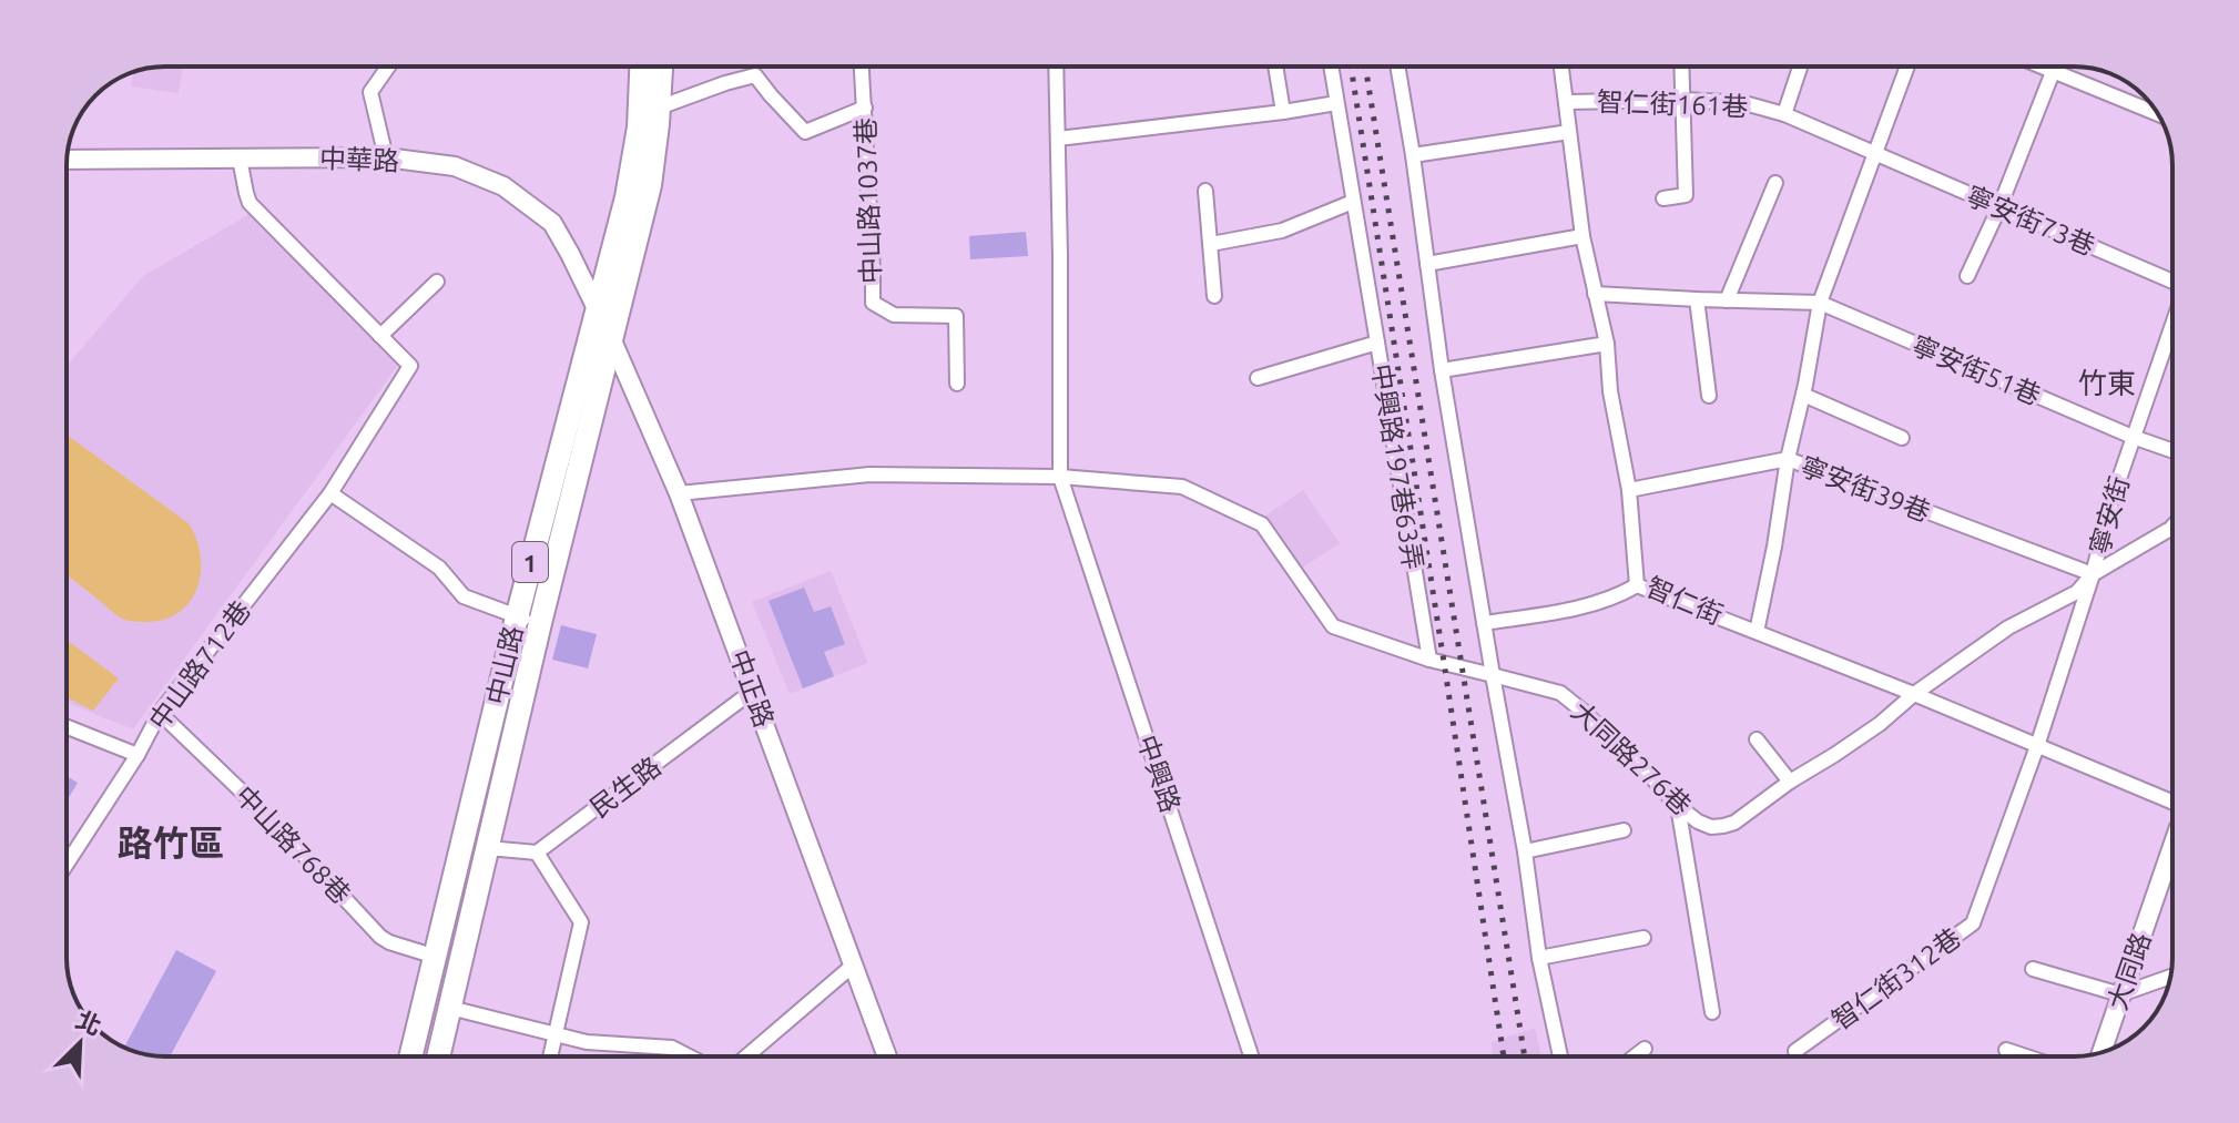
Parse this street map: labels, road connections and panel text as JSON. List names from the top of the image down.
{
  "streets": {
    "main road": ["1", "中山路"],
    "street": [
      "智仁街161巷",
      "中華路",
      "中山路1037巷",
      "寧安街73巷",
      "寧安街51巷",
      "中興路197巷63弄",
      "寧安街39巷",
      "寧安街",
      "智仁街",
      "中山路712巷",
      "中正路",
      "大同路276巷",
      "中興路",
      "民生路",
      "中山路768巷",
      "大同路",
      "智仁街312巷"
    ]
  },
  "crossings": [
    ["智仁街161巷", "寧安街73巷"],
    ["智仁街161巷", "寧安街39巷"],
    ["智仁街161巷", "智仁街"],
    ["中華路", "中山路"],
    ["中華路", "中正路"],
    ["寧安街73巷", "寧安街39巷"],
    ["寧安街51巷", "寧安街39巷"],
    ["寧安街51巷", "寧安街"],
    ["中興路197巷63弄", "大同路276巷"],
    ["寧安街39巷", "寧安街"],
    ["寧安街39巷", "大同路276巷"],
    ["寧安街", "智仁街"],
    ["寧安街", "大同路276巷"],
    ["寧安街", "智仁街312巷"],
    ["智仁街", "大同路276巷"],
    ["智仁街", "智仁街312巷"],
    ["中山路712巷", "中山路768巷"],
    ["中山路", "中正路"],
    ["中山路", "中山路768巷"],
    ["中正路", "民生路"],
    ["大同路276巷", "中興路"]
  ],
  "districts": ["竹東", "路竹區"],
  "north": "top right"
}
